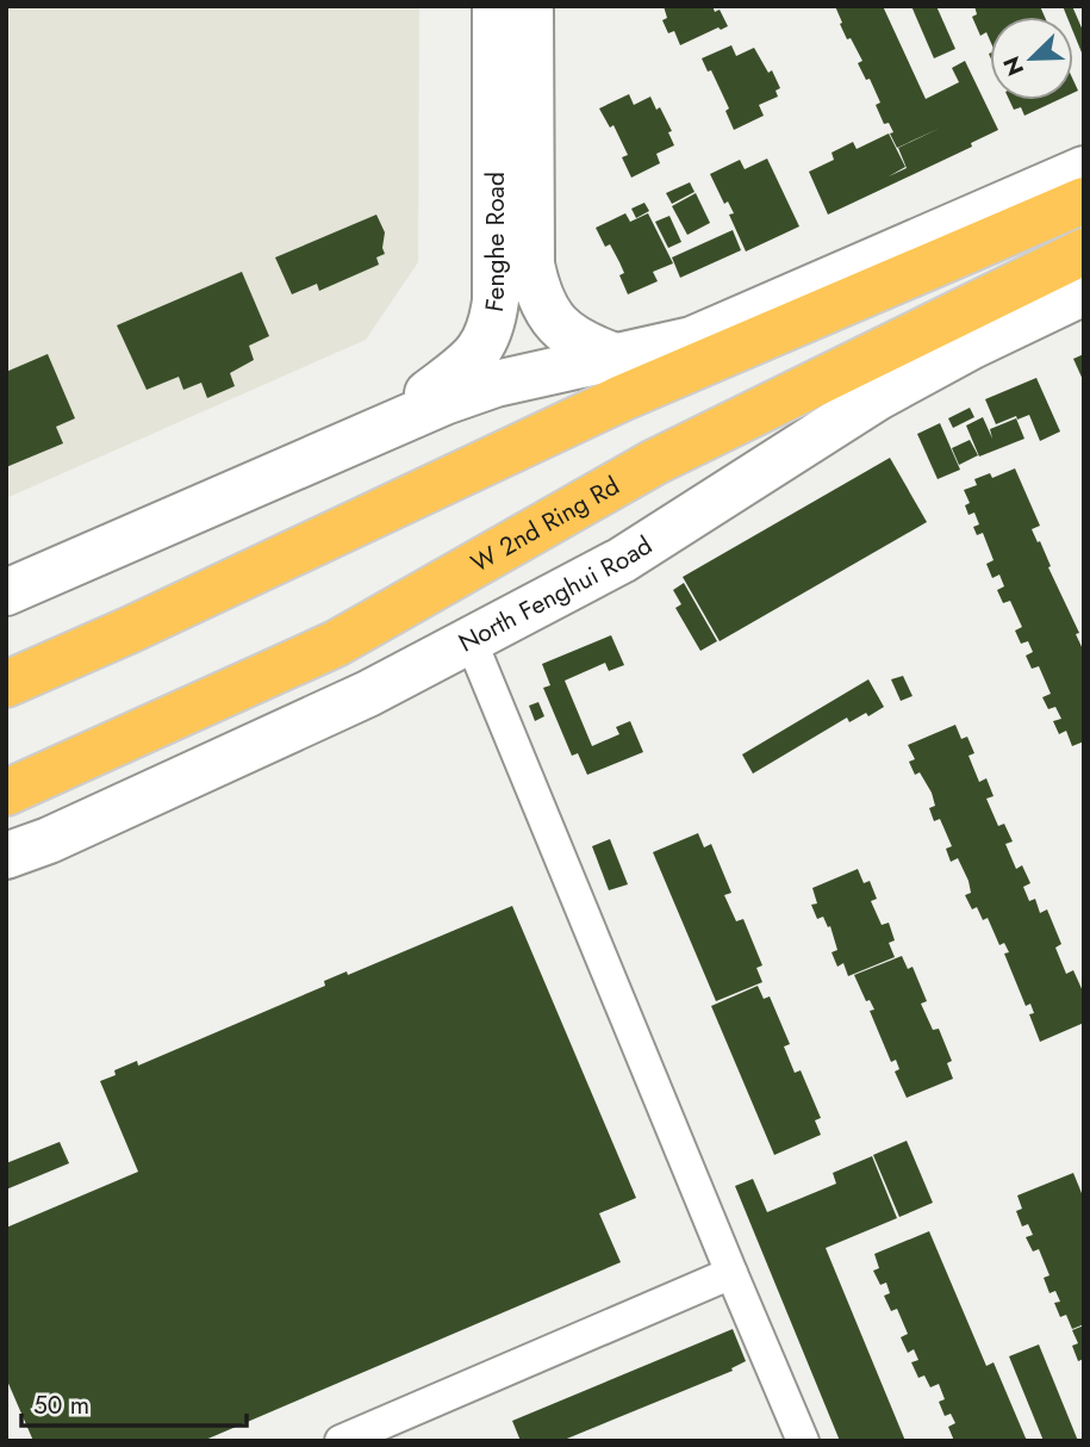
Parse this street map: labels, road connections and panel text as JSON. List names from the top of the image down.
{
  "streets": {
    "highway": ["W 2nd Ring Rd"],
    "main road": ["Fenghe Road", "North Fenghui Road"]
  },
  "scale_bar": "50 m",
  "north": "bottom left"
}
